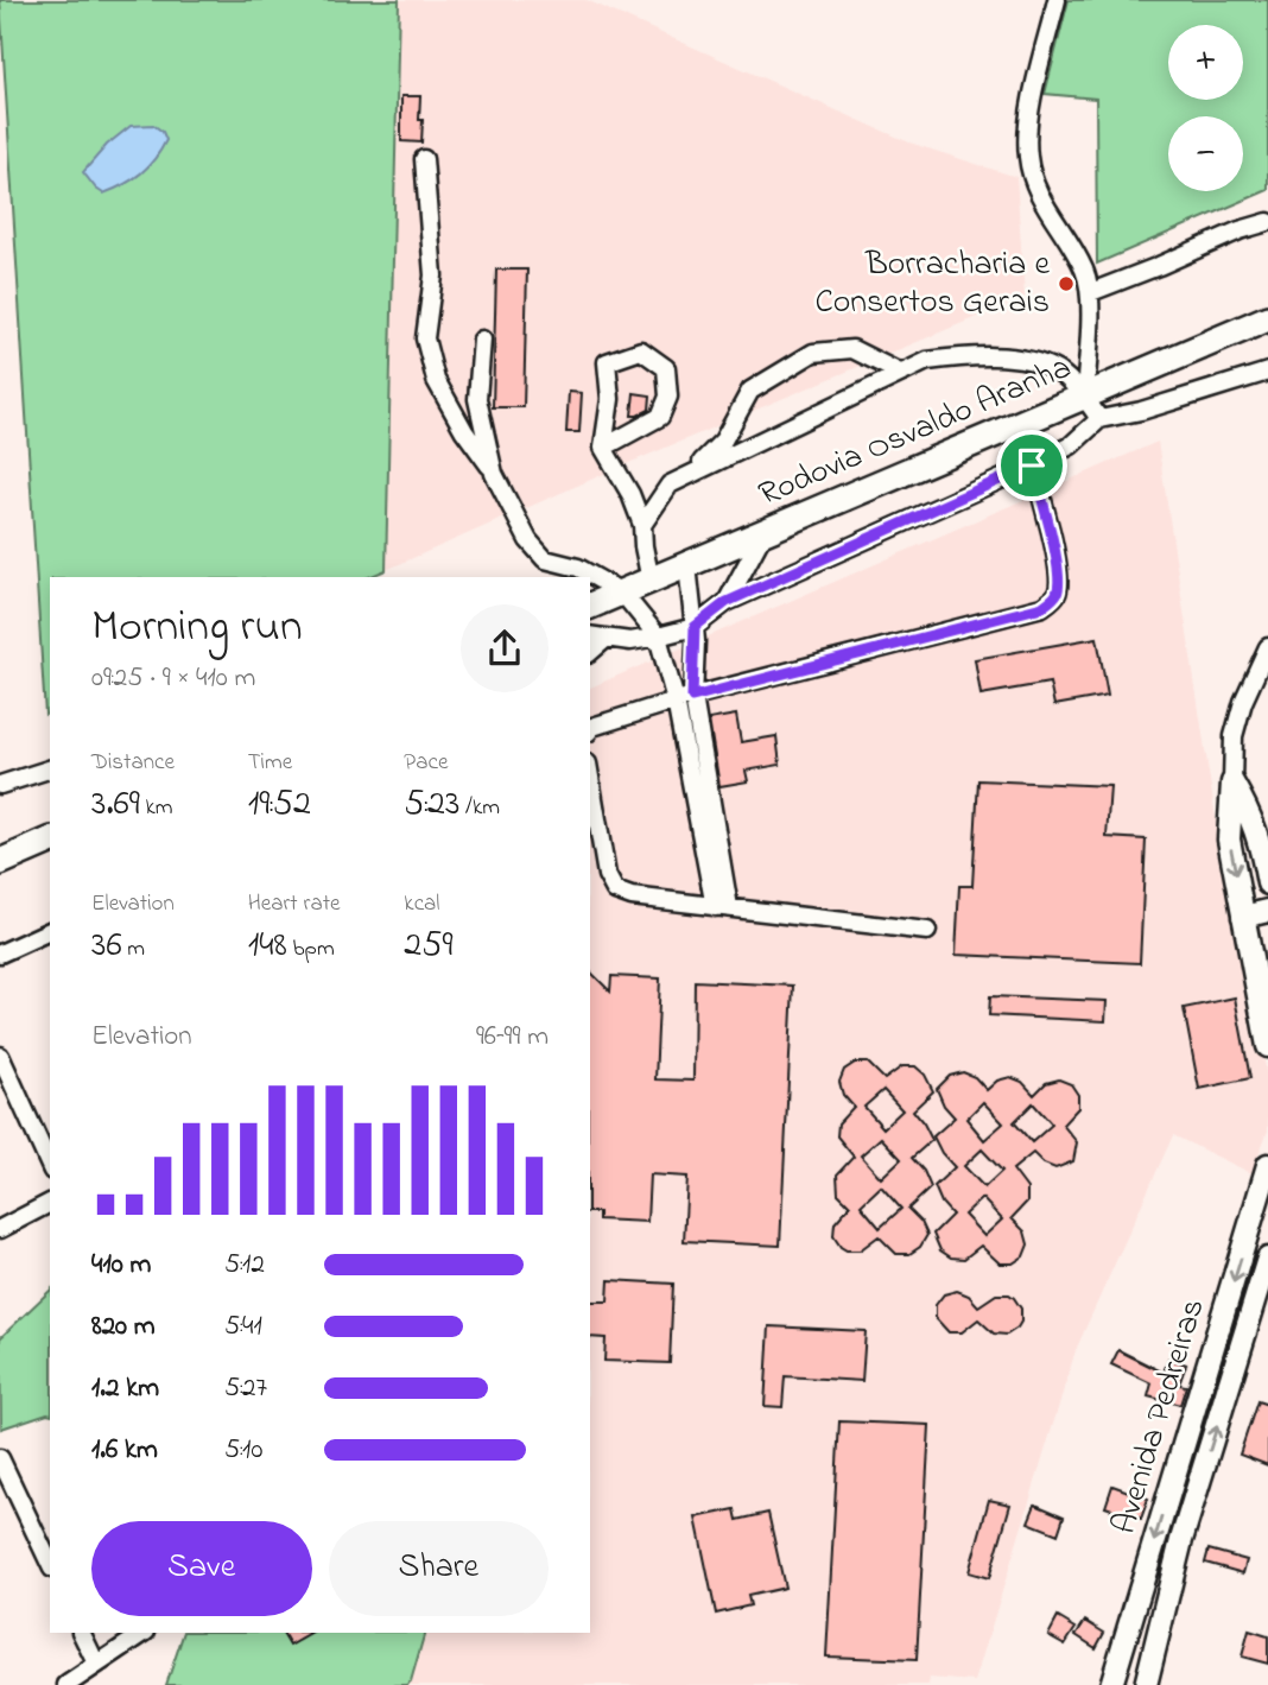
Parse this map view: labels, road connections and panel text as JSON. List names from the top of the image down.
{
  "streets": {
    "highway": ["Rodovia Osvaldo Aranha"],
    "main road": ["Avenida Pedreiras"]
  },
  "places": ["Borracharia e Consertos Gerais"],
  "page": {
    "map_buttons": ["+", "−"],
    "heading": ["Morning run", "09:25 · 9 × 410 m"],
    "stats": [
      ["Distance", "3.69 km"],
      ["Time", "19:52"],
      ["Pace", "5:23 /km"],
      ["Elevation", "36 m"],
      ["Heart rate", "148 bpm"],
      ["kcal", "259"]
    ],
    "chart": ["Elevation", "96–99 m"],
    "list": [
      {
        "name": "410 m",
        "note": "5:12"
      },
      {
        "name": "820 m",
        "note": "5:41"
      },
      {
        "name": "1.2 km",
        "note": "5:27"
      },
      {
        "name": "1.6 km",
        "note": "5:10"
      }
    ],
    "buttons": ["Save", "Share"]
  }
}
